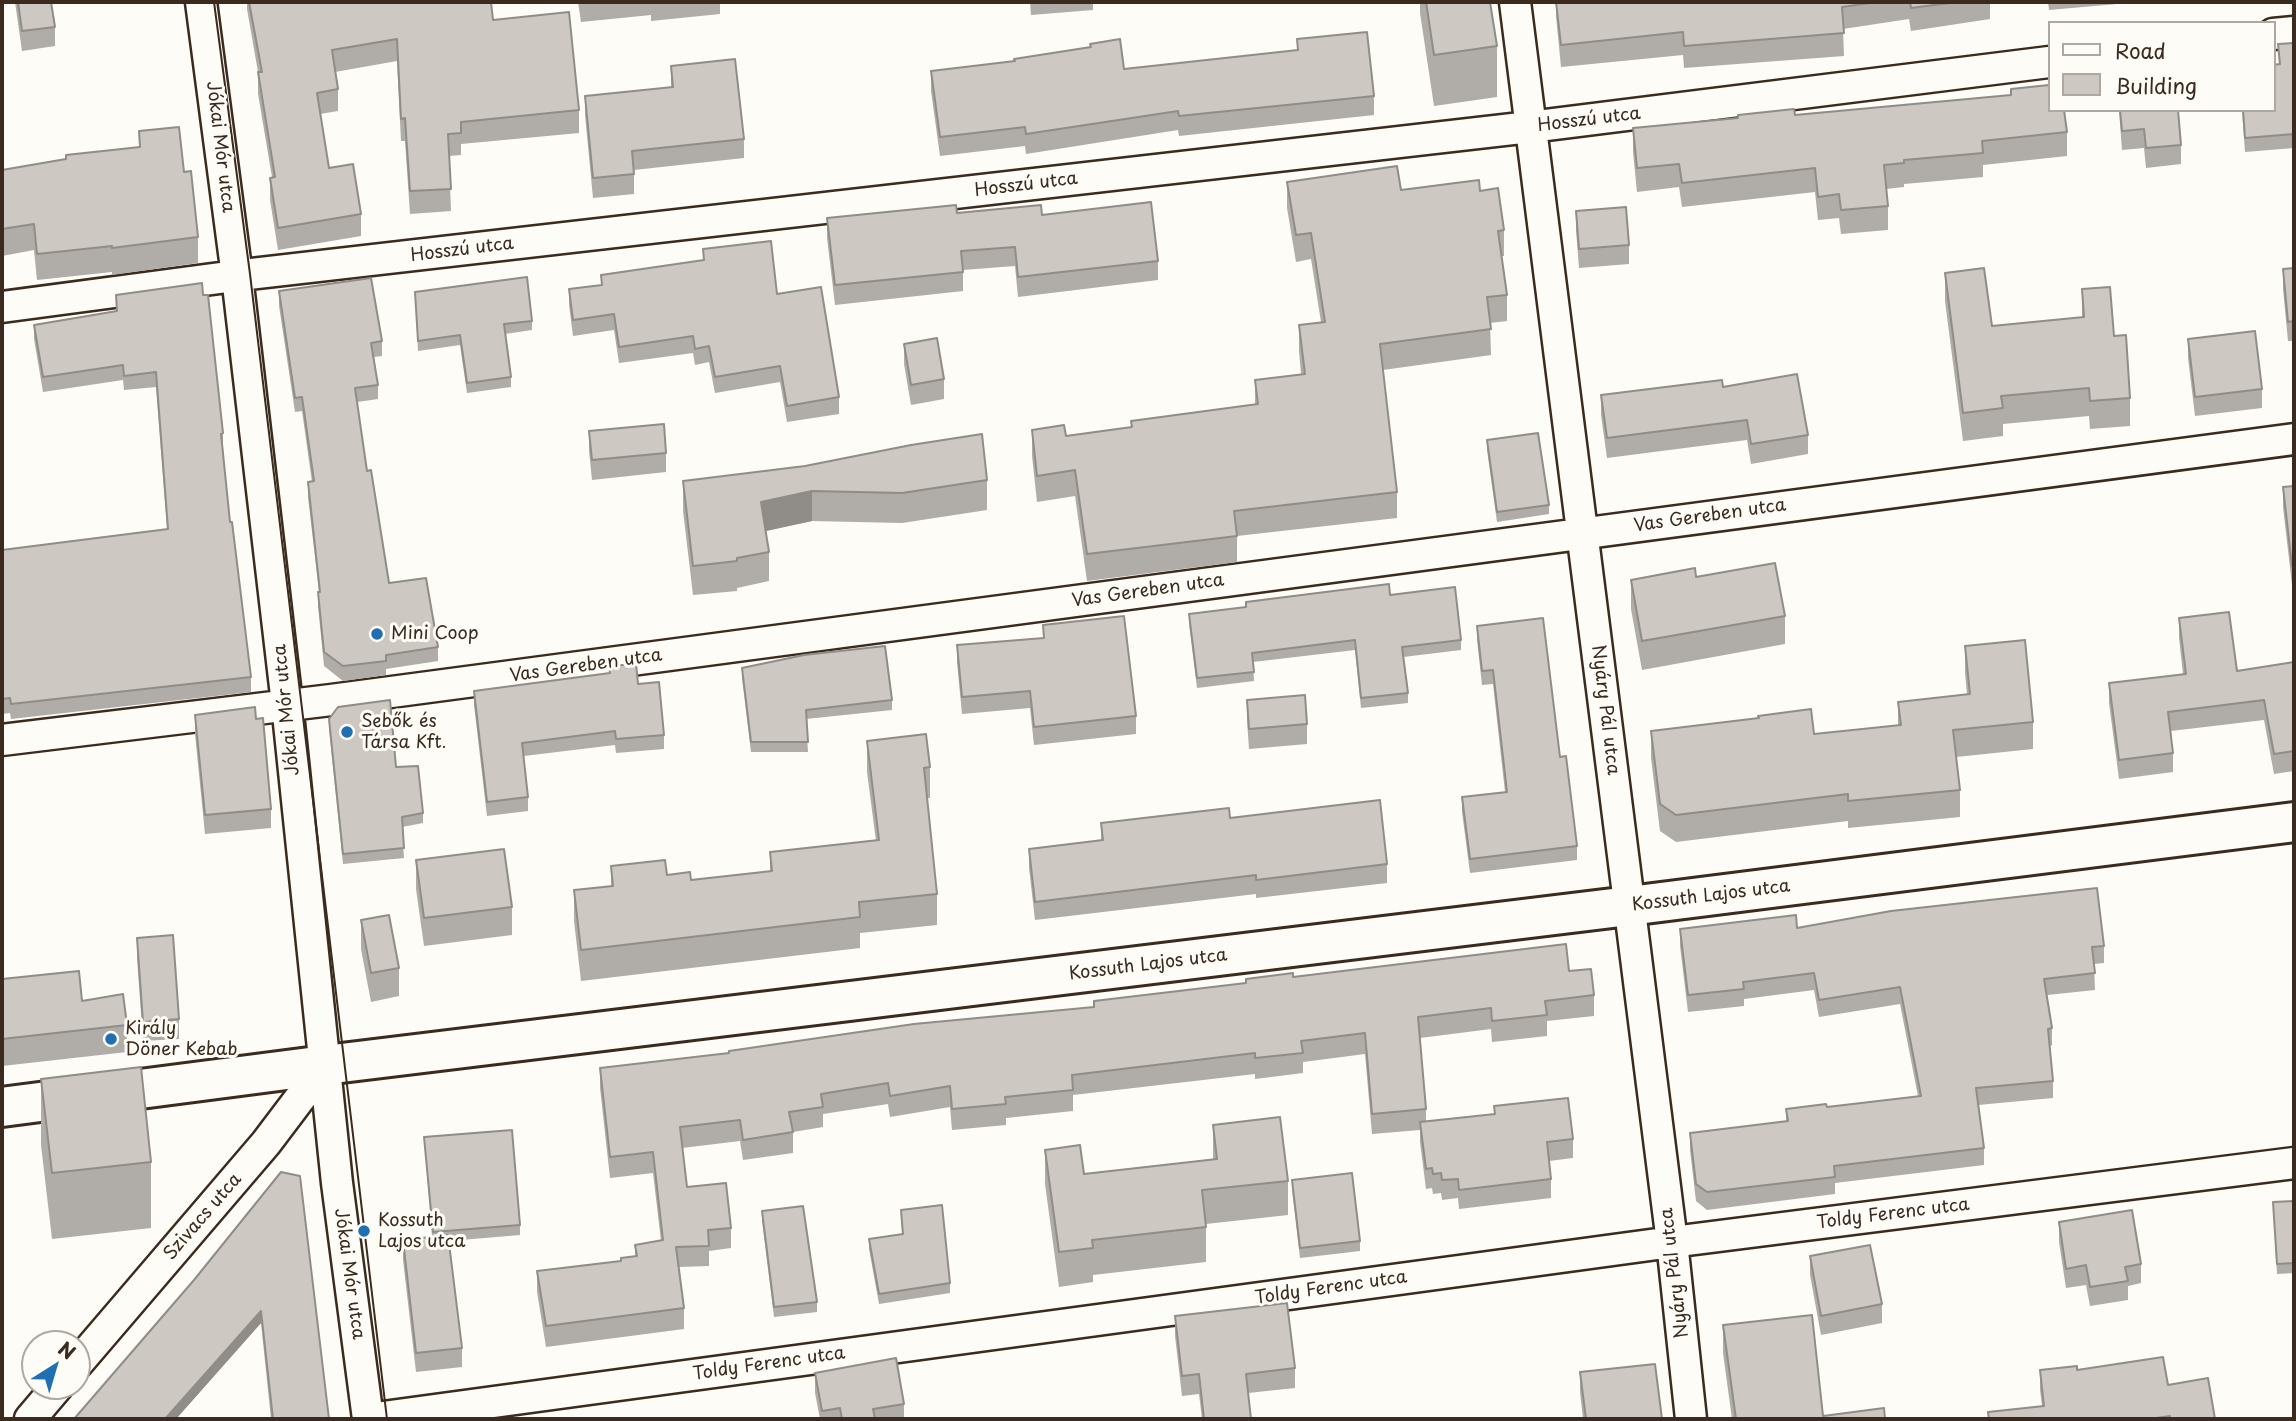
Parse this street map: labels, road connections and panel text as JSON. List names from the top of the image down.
{
  "streets": {
    "street": [
      "Hosszú utca",
      "Jókai Mór utca",
      "Vas Gereben utca",
      "Nyáry Pál utca",
      "Kossuth Lajos utca",
      "Toldy Ferenc utca",
      "Szivacs utca"
    ]
  },
  "crossings": [
    ["Hosszú utca", "Jókai Mór utca"],
    ["Hosszú utca", "Nyáry Pál utca"],
    ["Jókai Mór utca", "Vas Gereben utca"],
    ["Jókai Mór utca", "Kossuth Lajos utca"],
    ["Jókai Mór utca", "Toldy Ferenc utca"],
    ["Jókai Mór utca", "Szivacs utca"],
    ["Vas Gereben utca", "Nyáry Pál utca"],
    ["Nyáry Pál utca", "Kossuth Lajos utca"],
    ["Nyáry Pál utca", "Toldy Ferenc utca"],
    ["Kossuth Lajos utca", "Szivacs utca"]
  ],
  "places": [
    "Mini Coop",
    "Sebők és Társa Kft.",
    "Király Döner Kebab",
    "Kossuth Lajos utca"
  ],
  "legend": ["Road", "Building"],
  "north": "top right"
}
